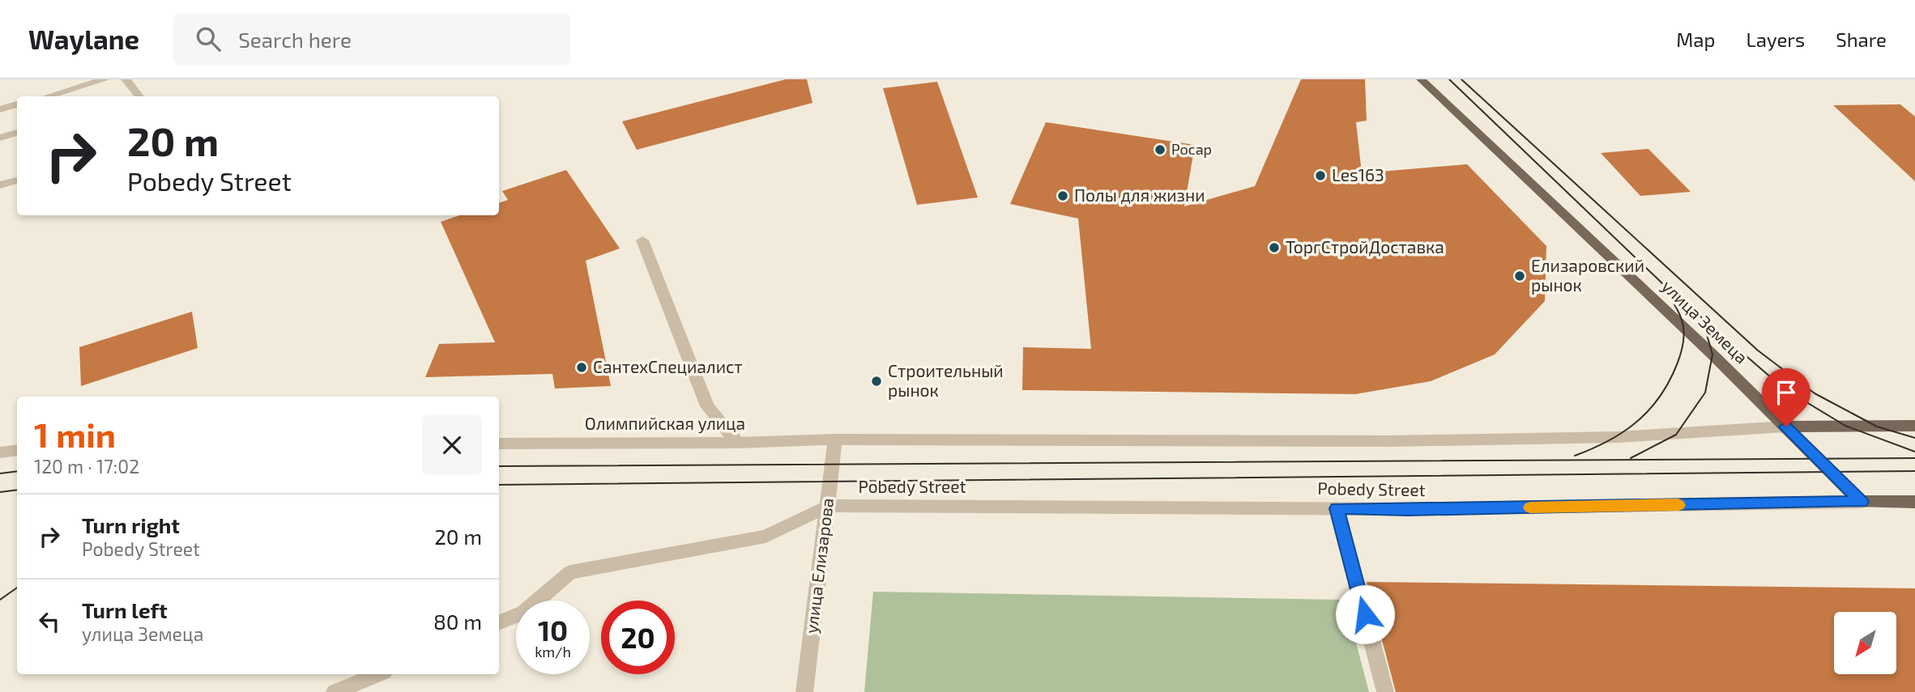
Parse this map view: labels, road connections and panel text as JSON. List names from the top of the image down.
{
  "streets": {
    "main road": ["улица Земеца", "Pobedy Street"],
    "street": ["Олимпийская улица", "улица Елизарова"]
  },
  "crossings": [
    ["улица Земеца", "Pobedy Street"],
    ["Олимпийская улица", "улица Елизарова"],
    ["Pobedy Street", "улица Елизарова"]
  ],
  "places": [
    "Росар",
    "Les163",
    "Полы для жизни",
    "ТоргСтройДоставка",
    "Елизаровский рынок",
    "СантехСпециалист",
    "Строительный рынок"
  ],
  "north": "bottom left",
  "page": {
    "header": "Waylane",
    "search": "Search here",
    "nav": ["Map", "Layers", "Share"],
    "turn": ["20 m", "Pobedy Street"],
    "heading": ["1 min", "120 m · 17:02"],
    "list": [
      {
        "name": "Turn right",
        "note": "Pobedy Street",
        "value": "20 m"
      },
      {
        "name": "Turn left",
        "note": "улица Земеца",
        "value": "80 m"
      }
    ],
    "speed": "10 km/h",
    "limit": "20"
  }
}
